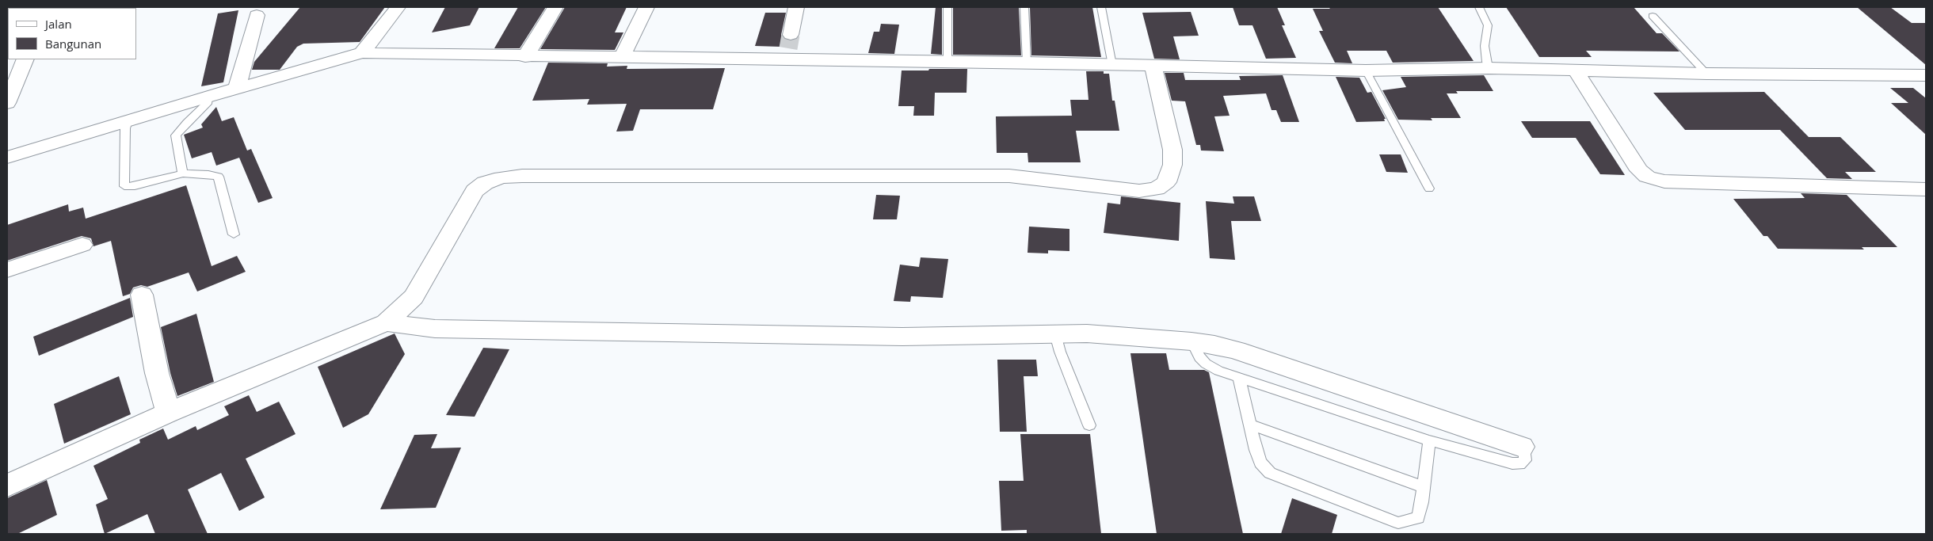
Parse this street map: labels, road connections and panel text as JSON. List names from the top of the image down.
{
  "legend": ["Jalan", "Bangunan"]
}
